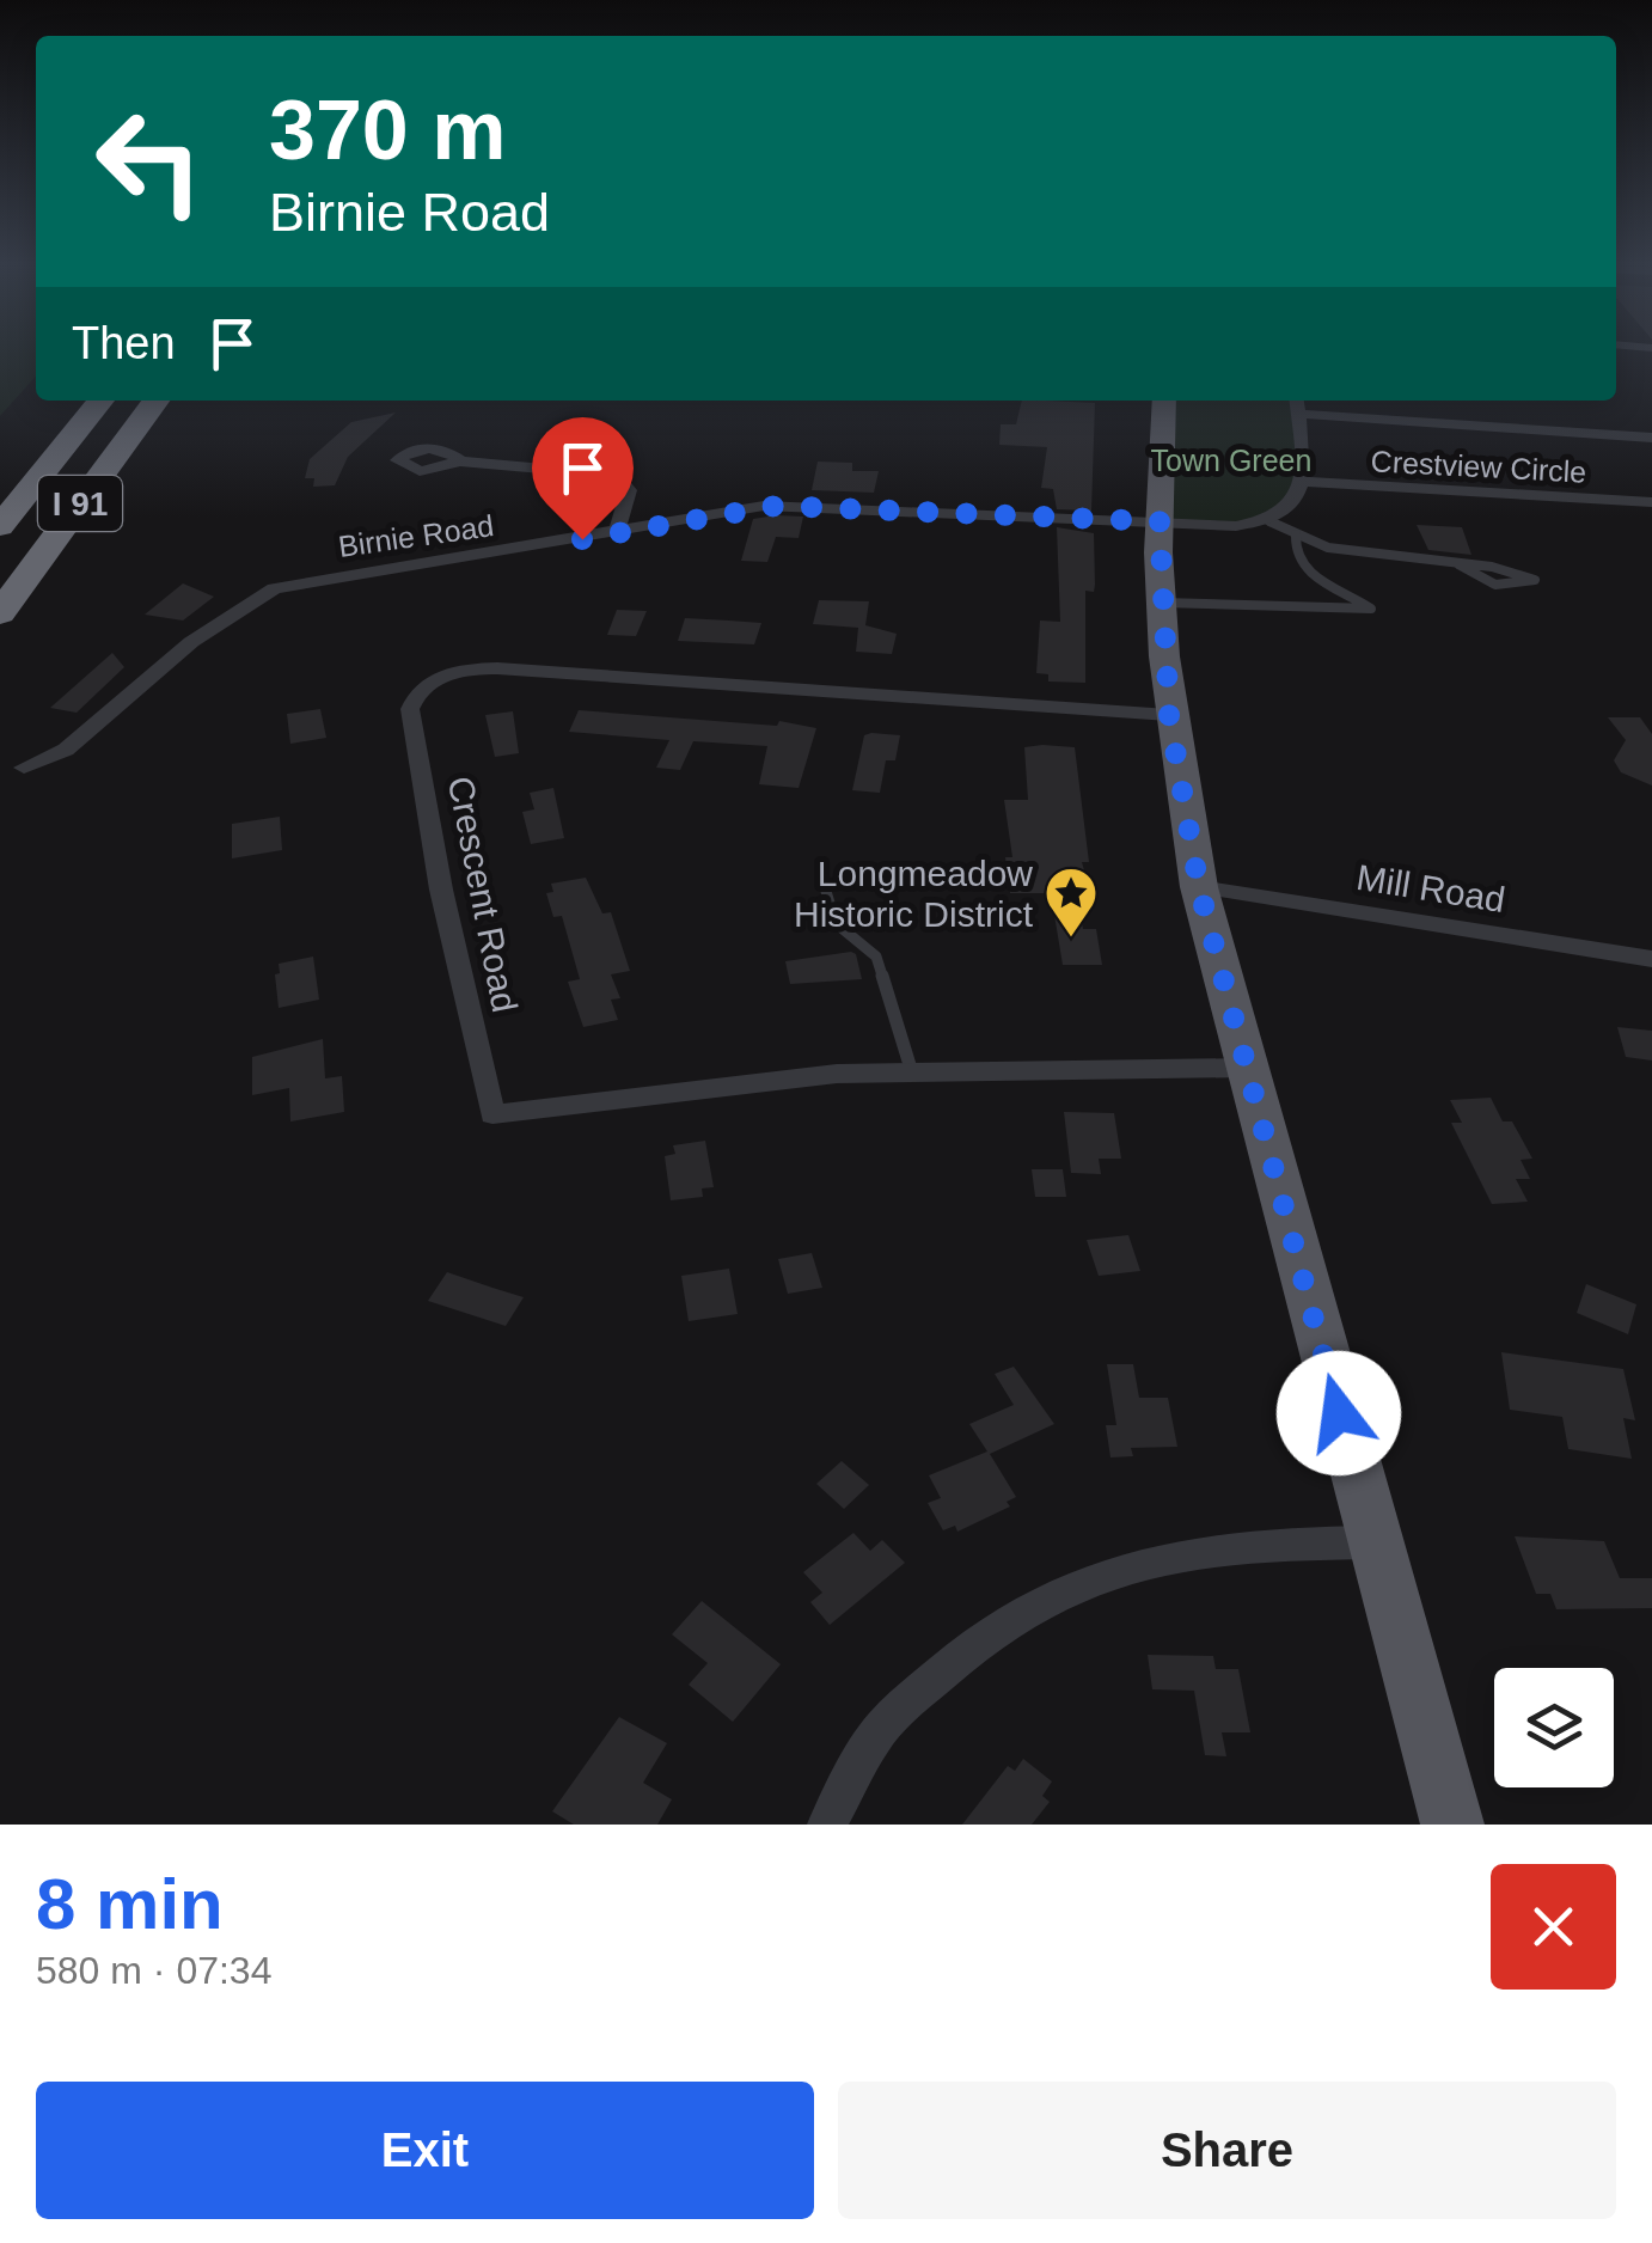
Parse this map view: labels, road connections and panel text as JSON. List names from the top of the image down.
{
  "streets": {
    "highway": ["I 91"],
    "street": [
      "Crestview Circle",
      "Birnie Road",
      "Mill Road",
      "Crescent Road"
    ]
  },
  "parks": ["Town Green"],
  "places": {
    "place": ["Longmeadow Historic District"]
  },
  "page": {
    "turn": ["370 m", "Birnie Road"],
    "then": "Then",
    "heading": ["8 min", "580 m · 07:34"],
    "buttons": ["Exit", "Share"]
  }
}
